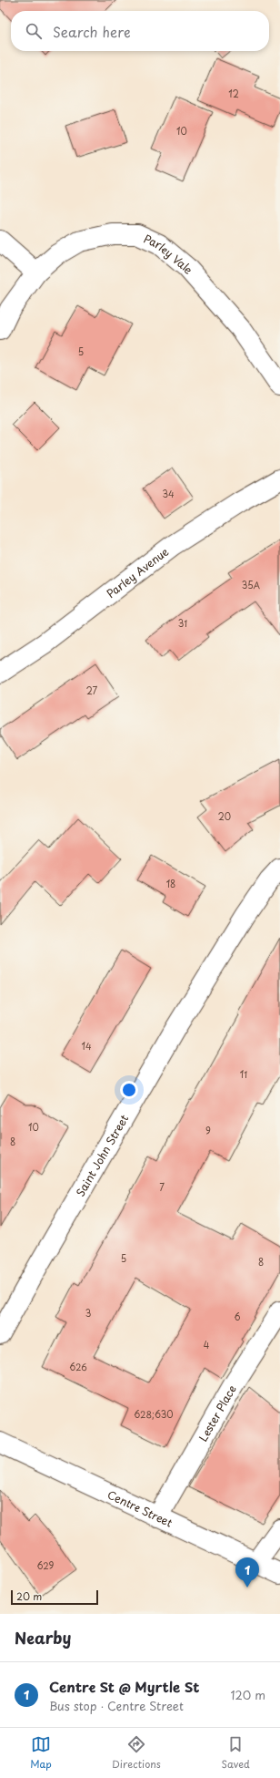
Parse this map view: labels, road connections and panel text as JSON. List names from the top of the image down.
{
  "streets": {
    "street": [
      "Parley Vale",
      "Parley Avenue",
      "Saint John Street",
      "Lester Place",
      "Centre Street"
    ]
  },
  "crossings": [
    ["Lester Place", "Centre Street"]
  ],
  "house_numbers": [
    "12",
    "10",
    "5",
    "34",
    "35A",
    "31",
    "27",
    "20",
    "18",
    "14",
    "11",
    "10",
    "9",
    "8",
    "7",
    "5",
    "8",
    "3",
    "6",
    "4",
    "626",
    "628;630",
    "629"
  ],
  "scale_bar": "20 m",
  "page": {
    "search": "Search here",
    "pins": "1",
    "scale": "20 m",
    "heading": "Nearby",
    "list": [
      {
        "mark": "1",
        "name": "Centre St @ Myrtle St",
        "note": "Bus stop · Centre Street",
        "value": "120 m"
      }
    ],
    "nav": ["Map", "Directions", "Saved"]
  }
}
